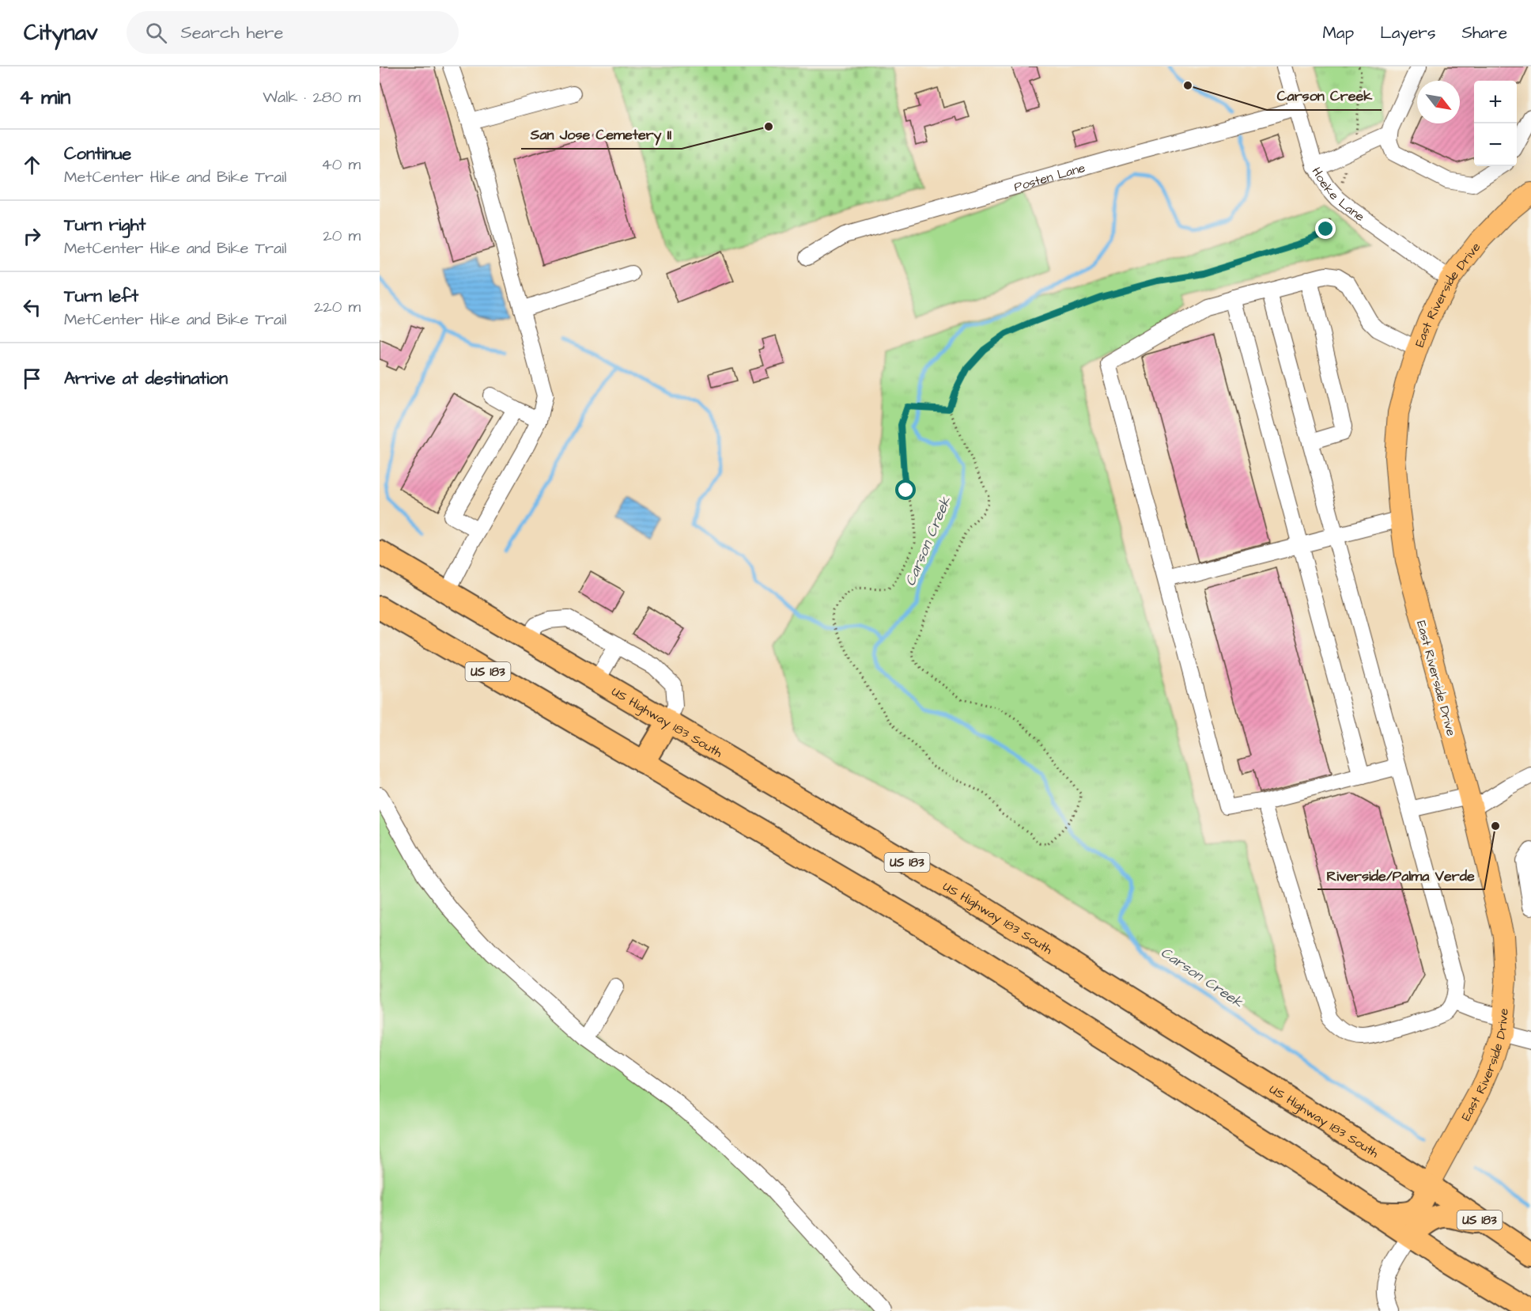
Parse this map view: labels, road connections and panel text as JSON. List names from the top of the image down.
{
  "streets": {
    "highway": ["US 183", "US Highway 183 South"],
    "main road": ["East Riverside Drive"],
    "street": ["Posten Lane", "Hoeke Lane"]
  },
  "crossings": [
    ["Posten Lane", "Hoeke Lane"],
    ["Hoeke Lane", "East Riverside Drive"],
    ["East Riverside Drive", "US Highway 183 South"]
  ],
  "water": ["Carson Creek"],
  "places": ["Carson Creek", "San Jose Cemetery II", "Riverside/Palma Verde"],
  "north": "bottom right",
  "page": {
    "header": "Citynav",
    "search": "Search here",
    "nav": ["Map", "Layers", "Share"],
    "heading": ["4 min", "Walk · 280 m"],
    "map_buttons": ["+", "−"],
    "list": [
      ["Continue", "MetCenter Hike and Bike Trail", "40 m"],
      ["Turn right", "MetCenter Hike and Bike Trail", "20 m"],
      ["Turn left", "MetCenter Hike and Bike Trail", "220 m"],
      "Arrive at destination"
    ]
  }
}
